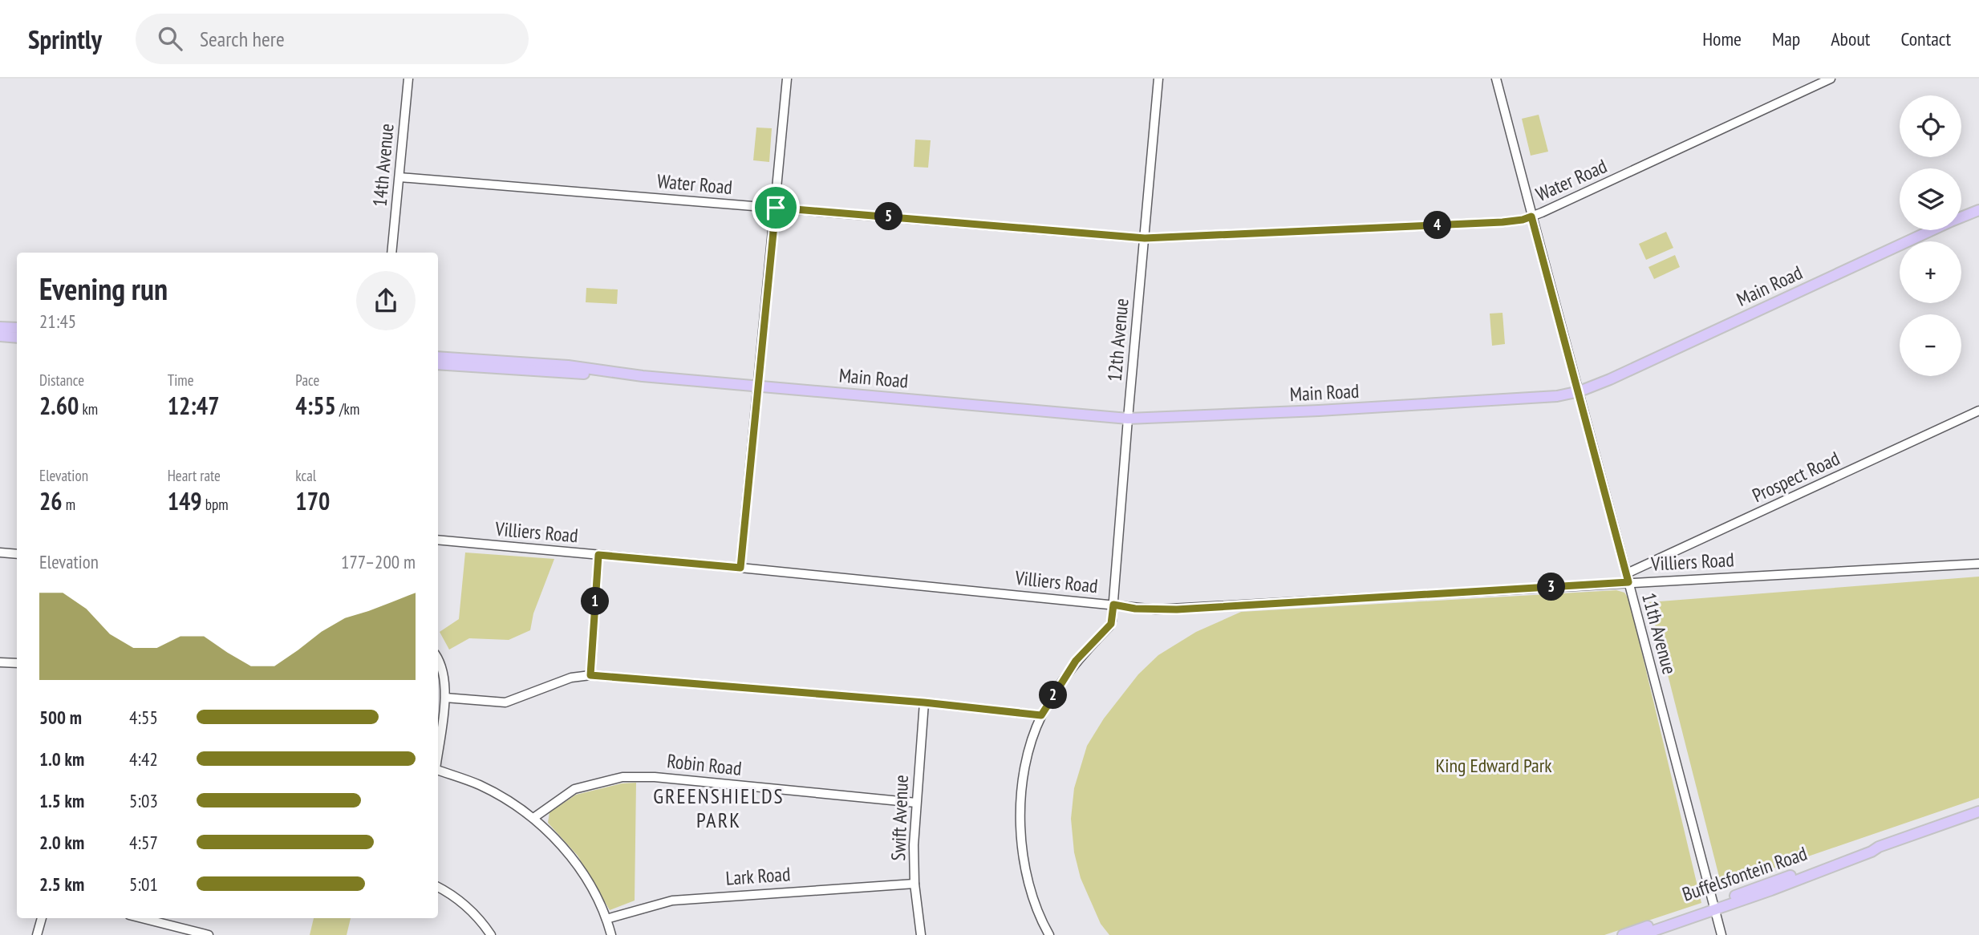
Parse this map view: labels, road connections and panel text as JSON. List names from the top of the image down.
{
  "streets": {
    "main road": ["Main Road", "Buffelsfontein Road"],
    "street": [
      "14th Avenue",
      "Water Road",
      "12th Avenue",
      "Prospect Road",
      "Villiers Road",
      "11th Avenue",
      "Robin Road",
      "Swift Avenue",
      "Lark Road"
    ]
  },
  "crossings": [
    ["14th Avenue", "Water Road"],
    ["Water Road", "12th Avenue"],
    ["Water Road", "11th Avenue"],
    ["Main Road", "12th Avenue"],
    ["Main Road", "11th Avenue"],
    ["12th Avenue", "Villiers Road"],
    ["Prospect Road", "11th Avenue"],
    ["Villiers Road", "11th Avenue"],
    ["11th Avenue", "Buffelsfontein Road"],
    ["Robin Road", "Swift Avenue"],
    ["Swift Avenue", "Lark Road"]
  ],
  "districts": ["GREENSHIELDS PARK"],
  "parks": ["King Edward Park"],
  "page": {
    "header": "Sprintly",
    "search": "Search here",
    "nav": [
      "Home",
      "Map",
      "About",
      "Contact"
    ],
    "map_buttons": ["+", "−"],
    "pins": [
      "5",
      "4",
      "3",
      "1",
      "2"
    ],
    "heading": ["Evening run", "21:45"],
    "stats": [
      ["Distance", "2.60 km"],
      ["Time", "12:47"],
      ["Pace", "4:55 /km"],
      ["Elevation", "26 m"],
      ["Heart rate", "149 bpm"],
      ["kcal", "170"]
    ],
    "chart": ["Elevation", "177–200 m"],
    "list": [
      {
        "name": "500 m",
        "note": "4:55"
      },
      {
        "name": "1.0 km",
        "note": "4:42"
      },
      {
        "name": "1.5 km",
        "note": "5:03"
      },
      {
        "name": "2.0 km",
        "note": "4:57"
      },
      {
        "name": "2.5 km",
        "note": "5:01"
      }
    ]
  }
}
